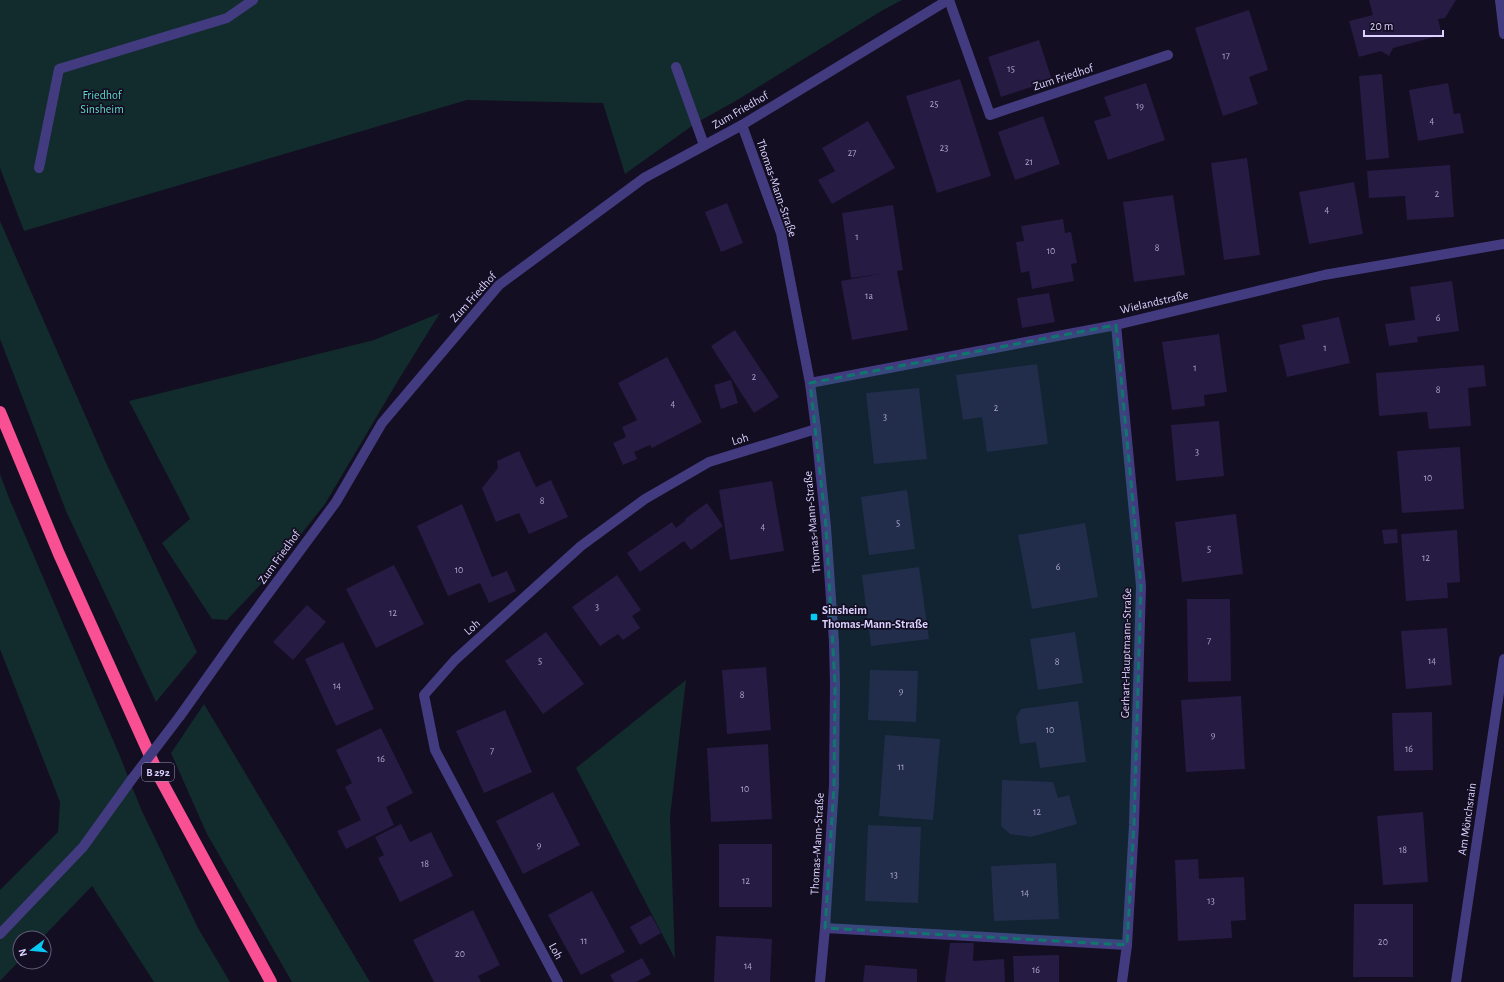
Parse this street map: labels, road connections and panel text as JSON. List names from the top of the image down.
{
  "streets": {
    "highway": ["B 292"],
    "street": [
      "Zum Friedhof",
      "Thomas-Mann-Straße",
      "Wielandstraße",
      "Loh",
      "Gerhart-Hauptmann-Straße",
      "Am Mönchsrain"
    ]
  },
  "crossings": [
    ["Zum Friedhof", "Thomas-Mann-Straße"],
    ["Thomas-Mann-Straße", "Wielandstraße"],
    ["Thomas-Mann-Straße", "Loh"],
    ["Wielandstraße", "Gerhart-Hauptmann-Straße"]
  ],
  "parks": ["Friedhof Sinsheim"],
  "places": {
    "transit": ["Sinsheim Thomas-Mann-Straße"]
  },
  "house_numbers": [
    "17",
    "15",
    "25",
    "19",
    "4",
    "23",
    "27",
    "21",
    "2",
    "4",
    "1",
    "8",
    "10",
    "1a",
    "6",
    "1",
    "1",
    "2",
    "8",
    "4",
    "2",
    "3",
    "3",
    "10",
    "8",
    "5",
    "4",
    "5",
    "12",
    "6",
    "10",
    "3",
    "12",
    "7",
    "5",
    "14",
    "8",
    "14",
    "9",
    "8",
    "10",
    "9",
    "16",
    "7",
    "16",
    "11",
    "10",
    "12",
    "9",
    "18",
    "18",
    "13",
    "12",
    "14",
    "13",
    "11",
    "20",
    "20",
    "14",
    "16"
  ],
  "scale_bar": "20 m",
  "north": "left"
}
